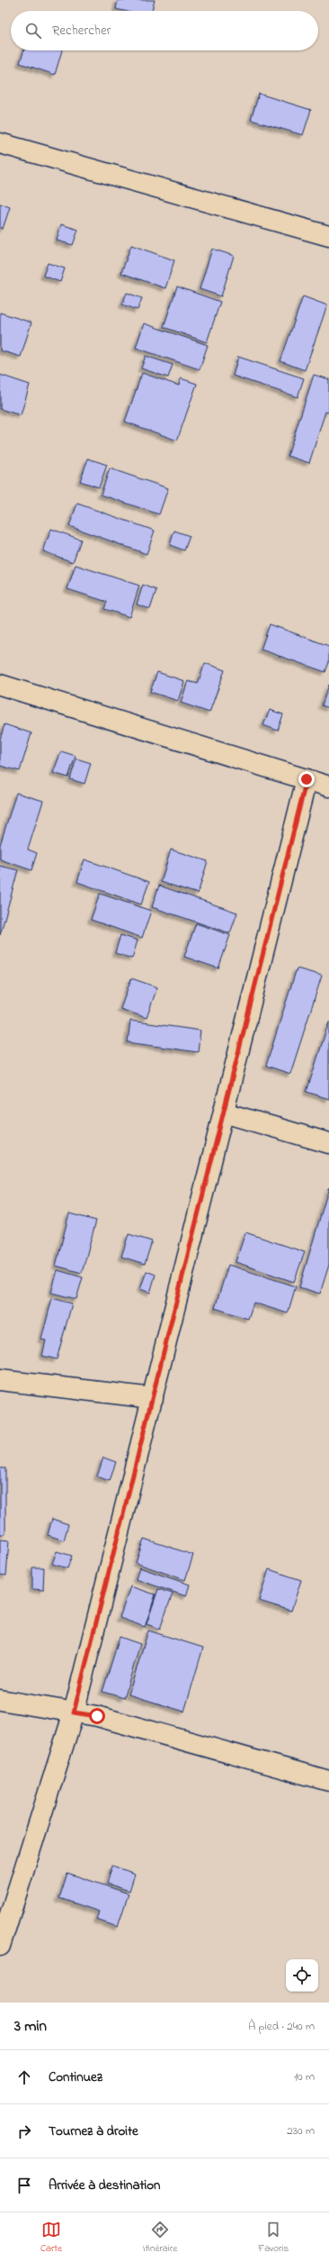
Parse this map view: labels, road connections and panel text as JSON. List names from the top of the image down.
{
  "page": {
    "search": "Rechercher",
    "heading": ["3 min", "À pied · 240 m"],
    "list": [
      ["Continuez", "10 m"],
      ["Tournez à droite", "230 m"],
      "Arrivée à destination"
    ],
    "nav": ["Carte", "Itinéraire", "Favoris"]
  }
}
